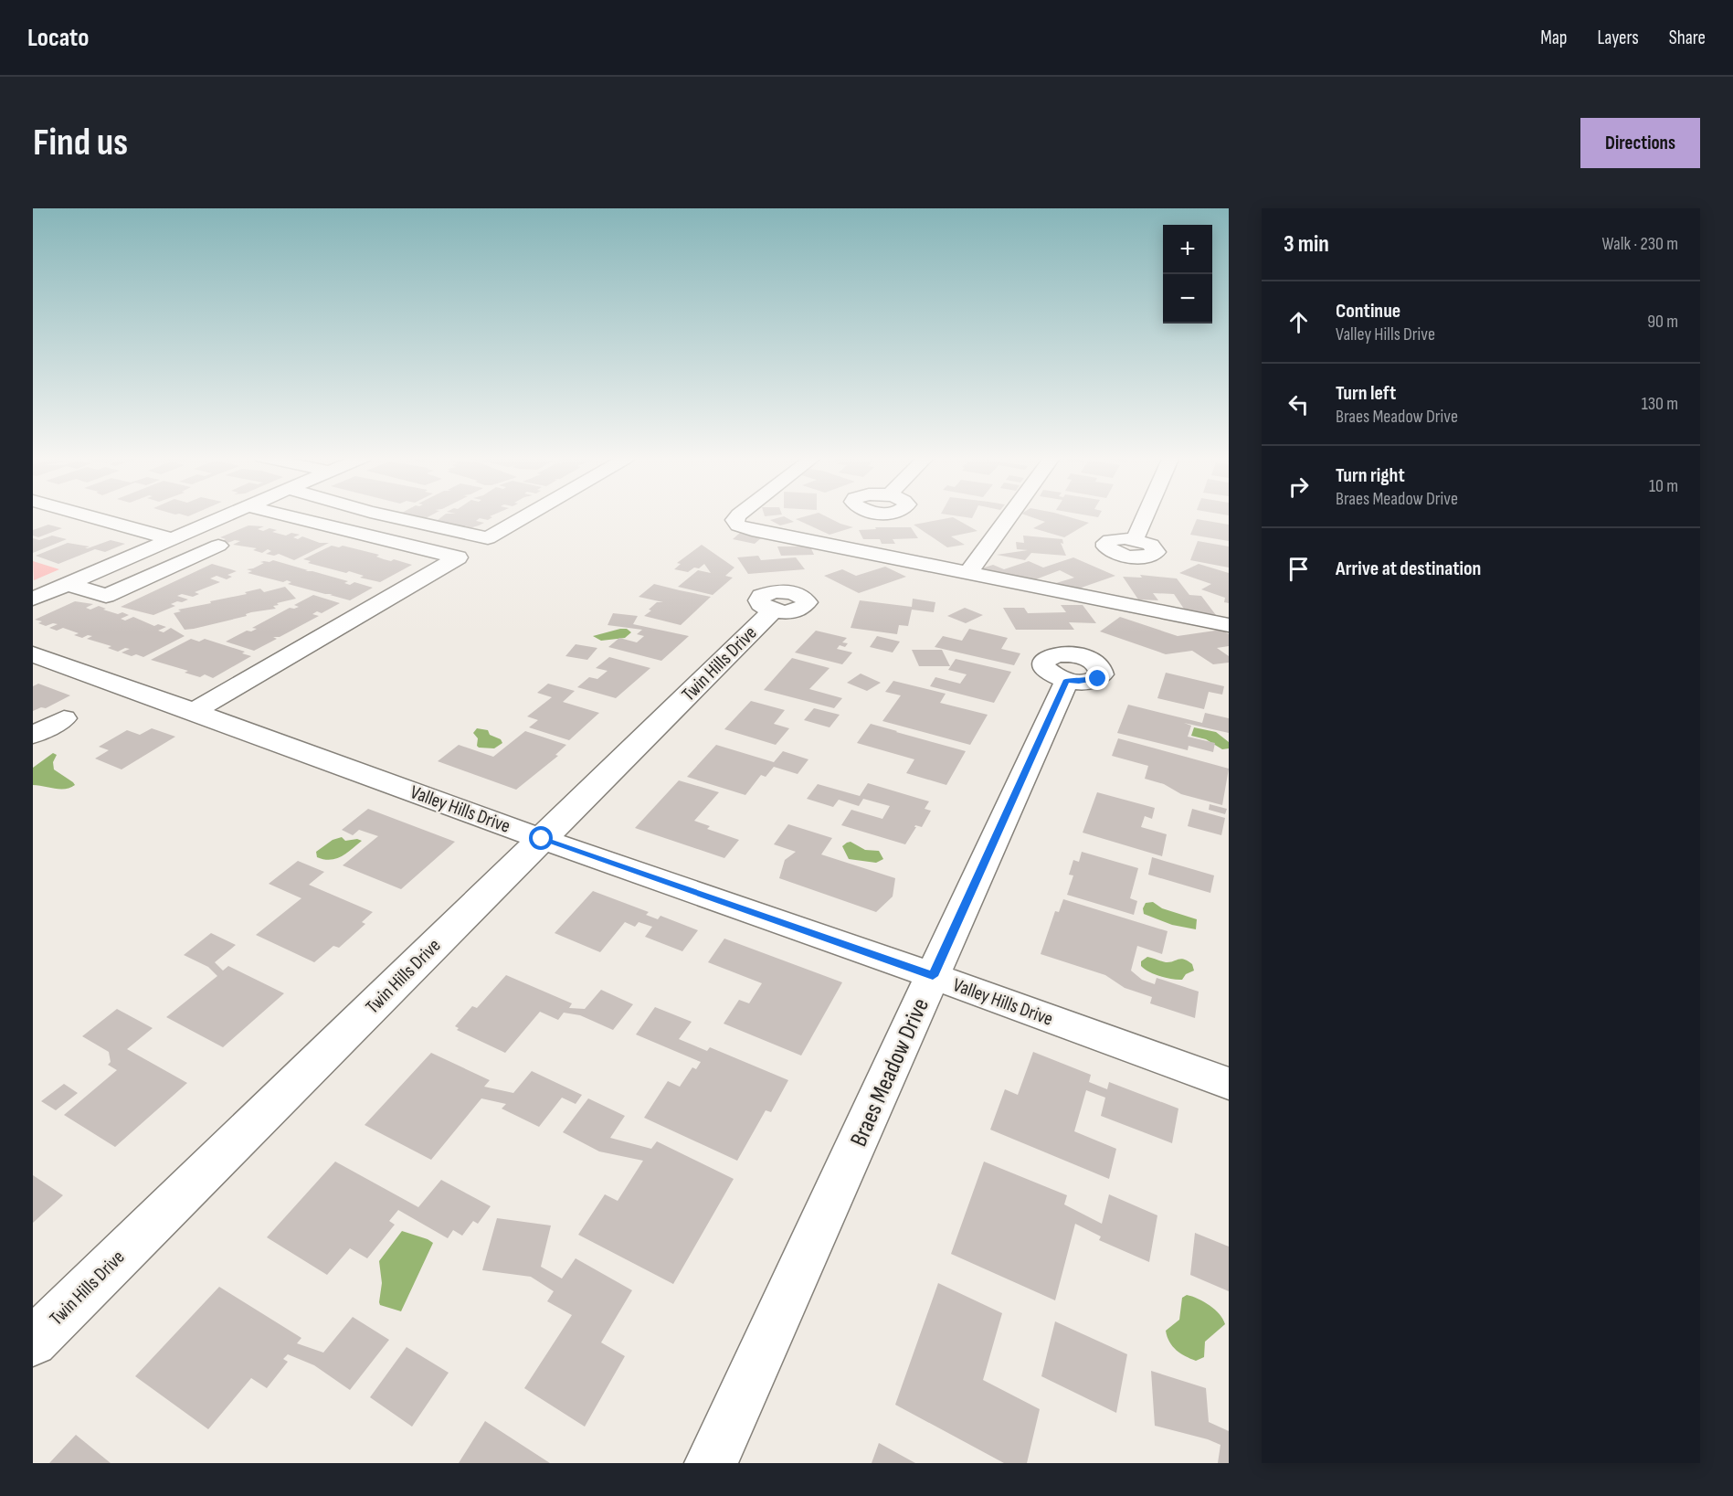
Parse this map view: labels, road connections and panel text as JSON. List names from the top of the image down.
{
  "streets": {
    "street": ["Twin Hills Drive", "Valley Hills Drive", "Braes Meadow Drive"]
  },
  "crossings": [
    ["Twin Hills Drive", "Valley Hills Drive"],
    ["Valley Hills Drive", "Braes Meadow Drive"]
  ],
  "page": {
    "header": "Locato",
    "nav": ["Map", "Layers", "Share"],
    "buttons": "Directions",
    "title": "Find us",
    "heading": ["3 min", "Walk · 230 m"],
    "map_buttons": ["+", "−"],
    "list": [
      ["Continue", "Valley Hills Drive", "90 m"],
      ["Turn left", "Braes Meadow Drive", "130 m"],
      ["Turn right", "Braes Meadow Drive", "10 m"],
      "Arrive at destination"
    ]
  }
}
